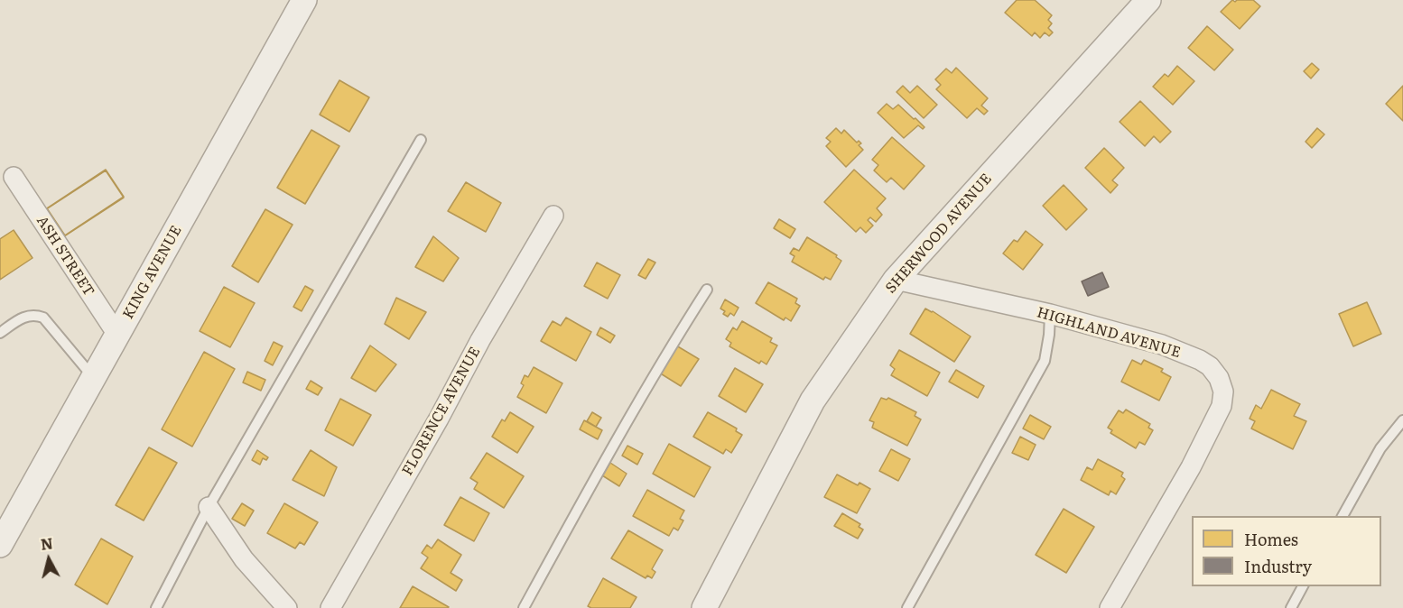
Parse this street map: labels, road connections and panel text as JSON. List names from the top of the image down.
{
  "streets": {
    "street": [
      "SHERWOOD AVENUE",
      "ASH STREET",
      "KING AVENUE",
      "HIGHLAND AVENUE",
      "FLORENCE AVENUE"
    ]
  },
  "crossings": [
    ["SHERWOOD AVENUE", "HIGHLAND AVENUE"],
    ["ASH STREET", "KING AVENUE"]
  ],
  "legend": ["Homes", "Industry"],
  "north": "top"
}
